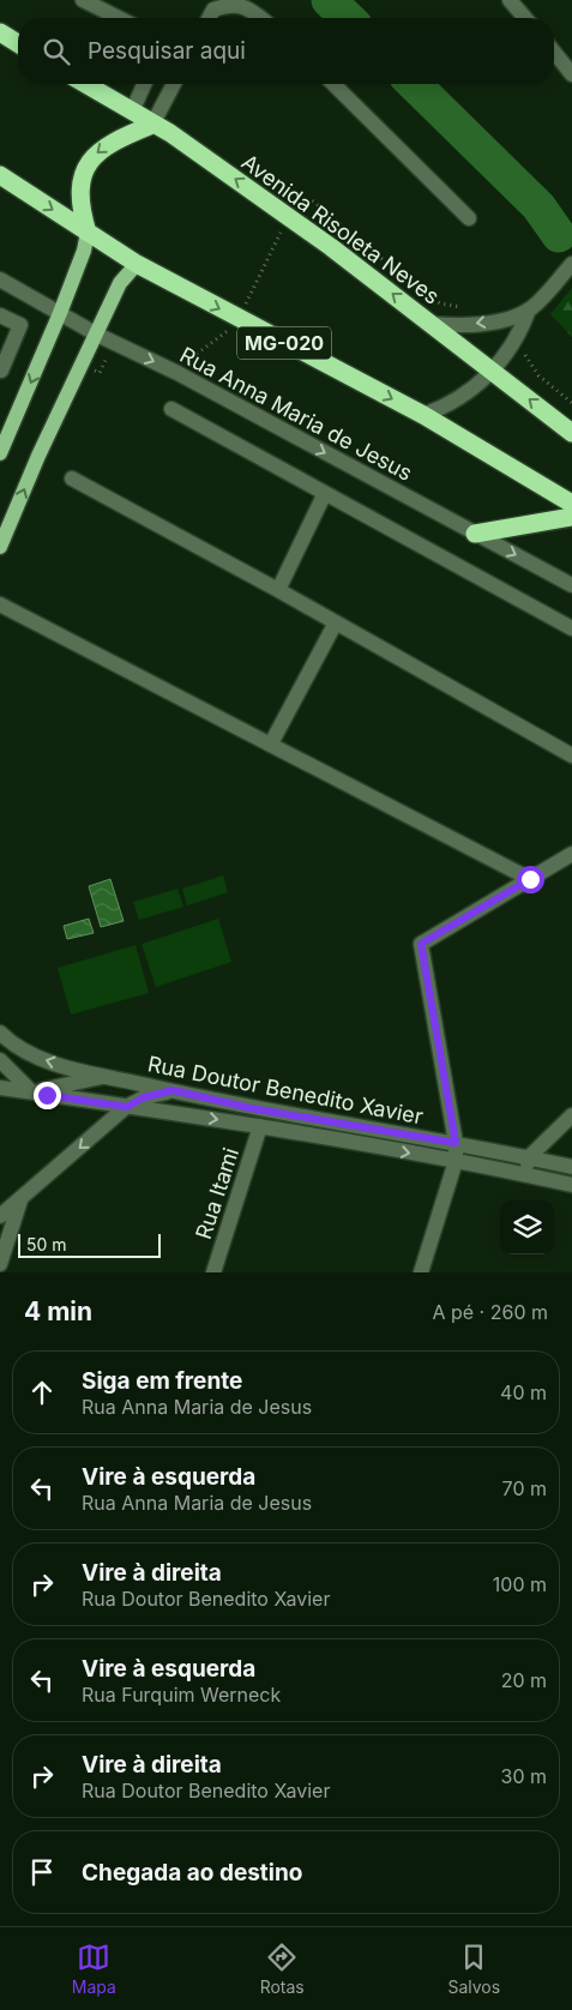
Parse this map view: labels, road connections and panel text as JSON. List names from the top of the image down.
{
  "streets": {
    "highway": ["Avenida Risoleta Neves", "MG-020"],
    "street": ["Rua Anna Maria de Jesus", "Rua Doutor Benedito Xavier", "Rua Itami"]
  },
  "crossings": [
    ["Rua Doutor Benedito Xavier", "Rua Itami"]
  ],
  "scale_bar": "50 m",
  "page": {
    "search": "Pesquisar aqui",
    "scale": "50 m",
    "heading": ["4 min", "A pé · 260 m"],
    "list": [
      ["Siga em frente", "Rua Anna Maria de Jesus", "40 m"],
      ["Vire à esquerda", "Rua Anna Maria de Jesus", "70 m"],
      ["Vire à direita", "Rua Doutor Benedito Xavier", "100 m"],
      ["Vire à esquerda", "Rua Furquim Werneck", "20 m"],
      ["Vire à direita", "Rua Doutor Benedito Xavier", "30 m"],
      "Chegada ao destino"
    ],
    "nav": ["Mapa", "Rotas", "Salvos"]
  }
}
